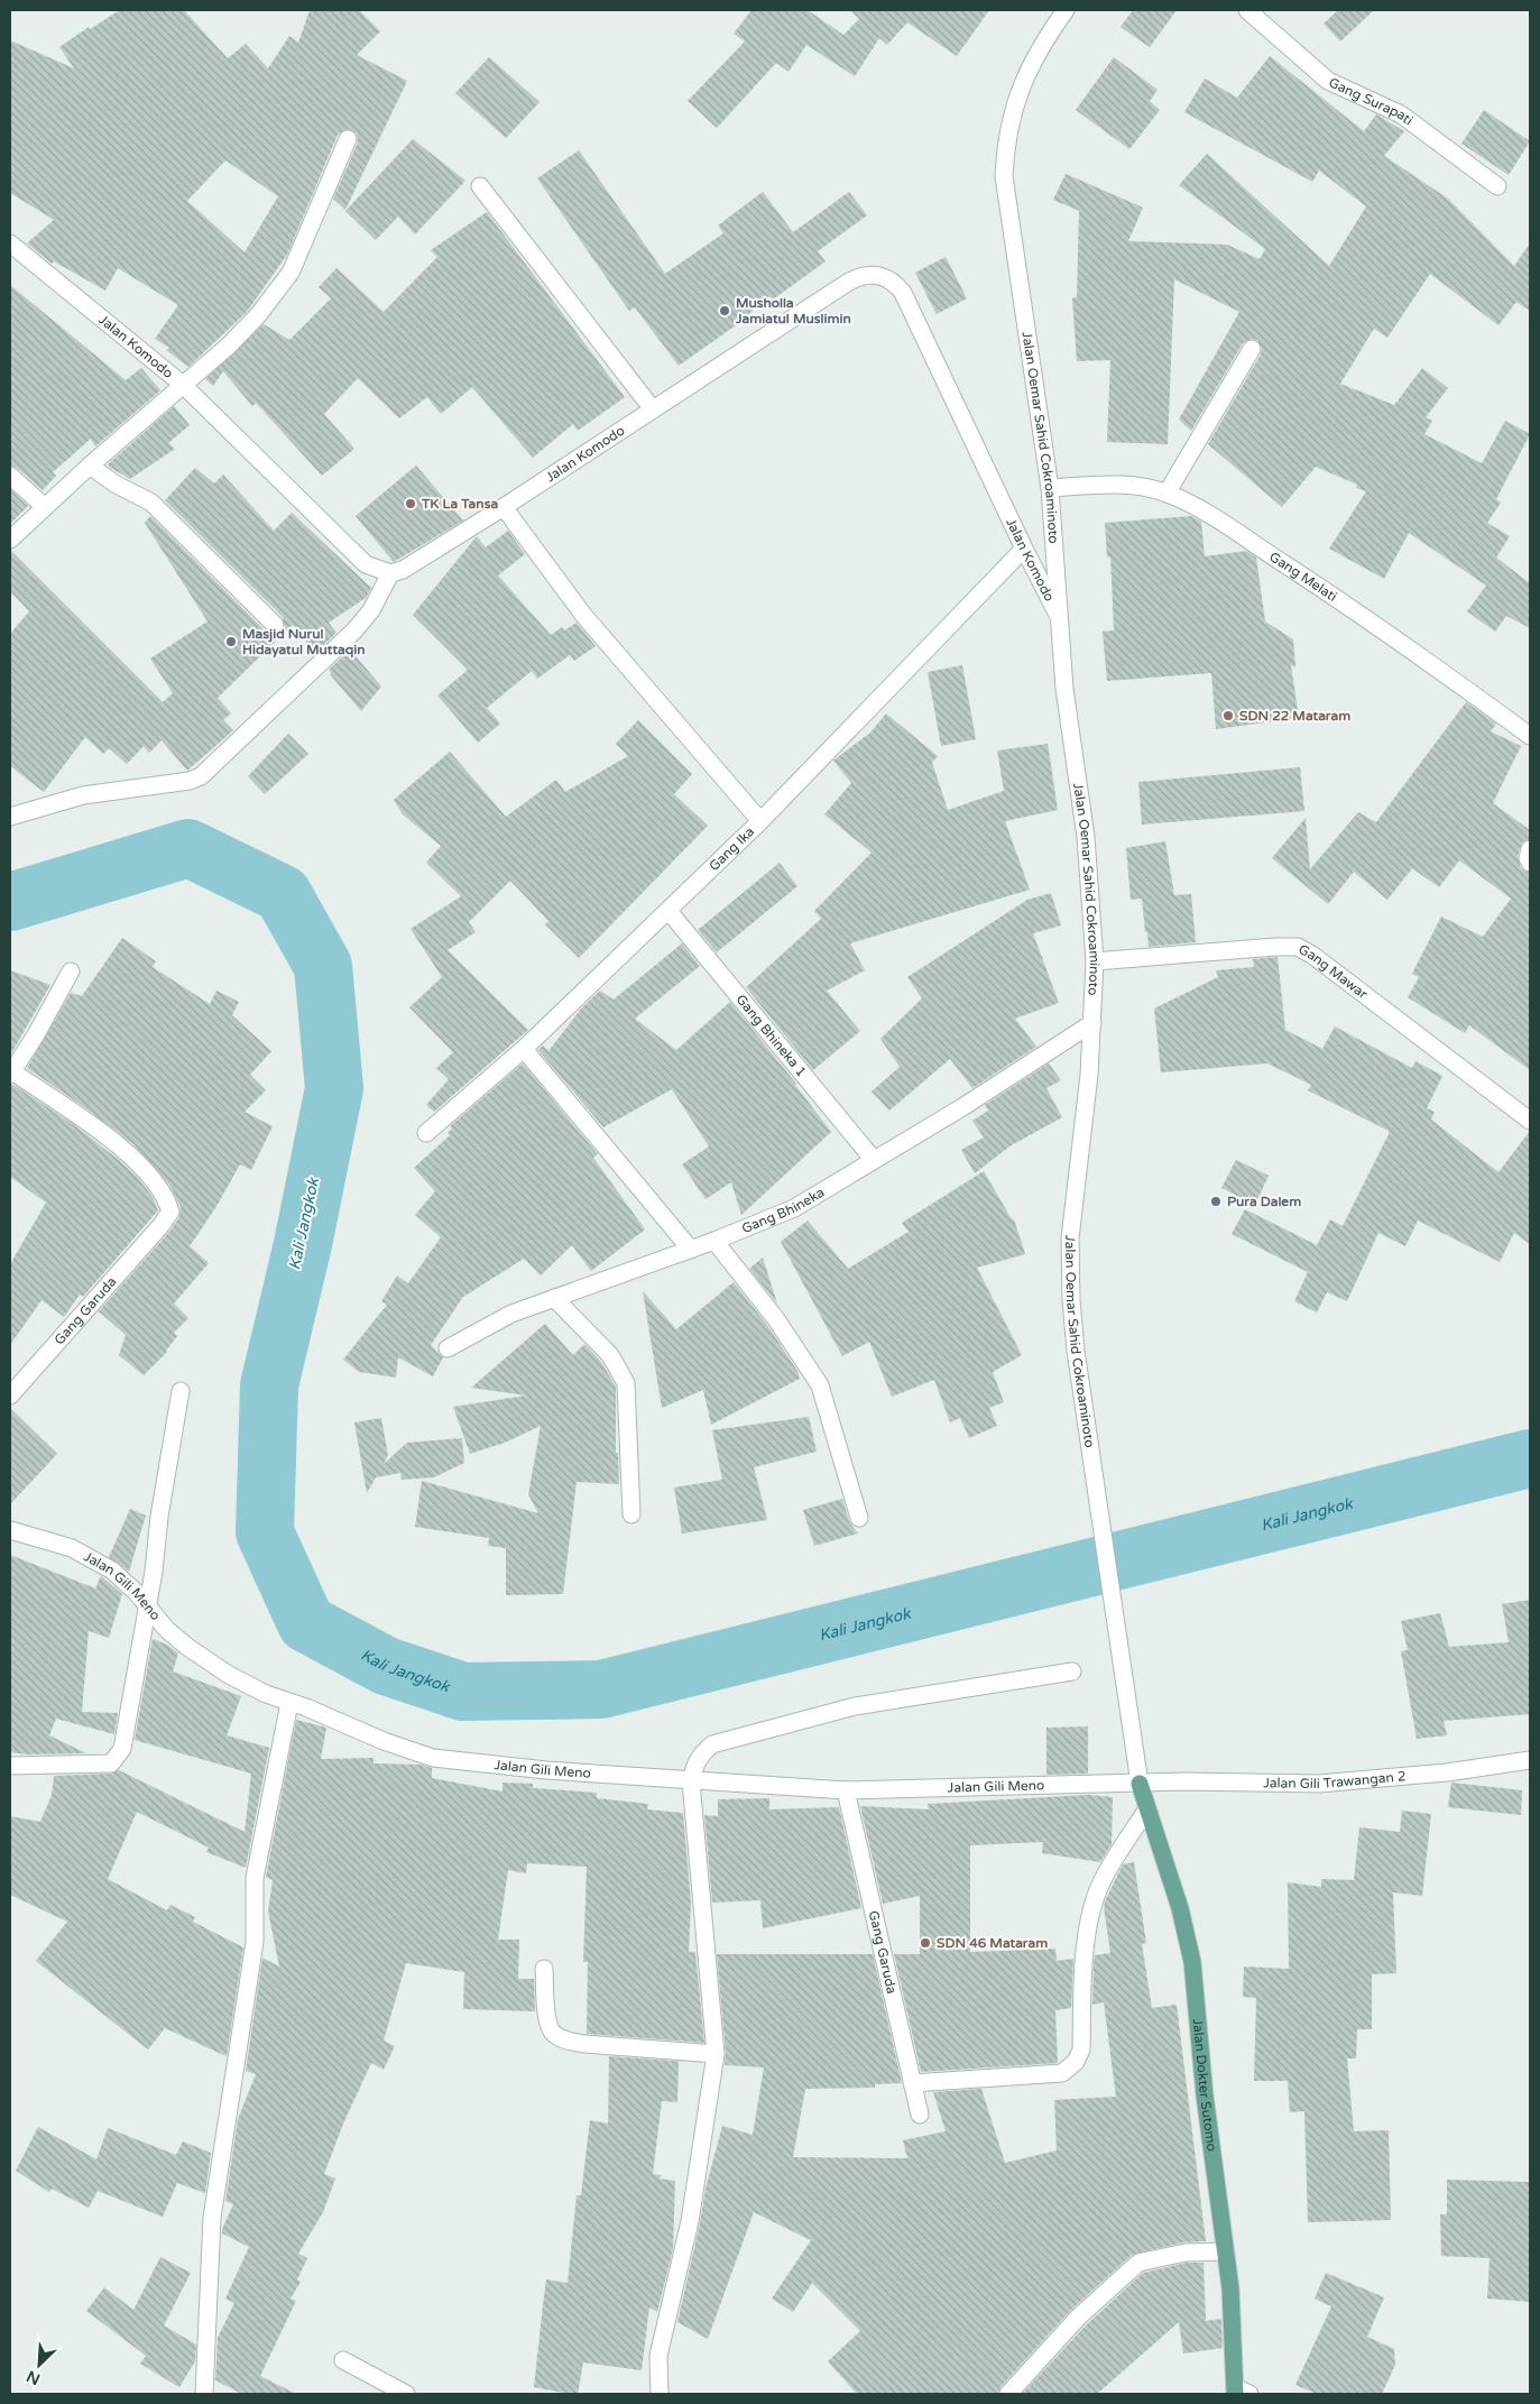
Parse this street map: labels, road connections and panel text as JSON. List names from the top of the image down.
{
  "streets": {
    "main road": ["Jalan Dokter Sutomo"],
    "street": [
      "Gang Surapati",
      "Jalan Komodo",
      "Jalan Oemar Sahid Cokroaminoto",
      "Gang Melati",
      "Gang Ika",
      "Gang Mawar",
      "Gang Bhineka 1",
      "Gang Bhineka",
      "Gang Garuda",
      "Jalan Gili Meno",
      "Jalan Gili Trawangan 2"
    ]
  },
  "crossings": [
    ["Jalan Komodo", "Jalan Oemar Sahid Cokroaminoto"],
    ["Jalan Komodo", "Gang Ika"],
    ["Jalan Oemar Sahid Cokroaminoto", "Gang Melati"],
    ["Jalan Oemar Sahid Cokroaminoto", "Gang Mawar"],
    ["Jalan Oemar Sahid Cokroaminoto", "Gang Bhineka"],
    ["Jalan Oemar Sahid Cokroaminoto", "Jalan Gili Meno"],
    ["Jalan Oemar Sahid Cokroaminoto", "Jalan Gili Trawangan 2"],
    ["Jalan Oemar Sahid Cokroaminoto", "Jalan Dokter Sutomo"],
    ["Gang Ika", "Gang Bhineka 1"],
    ["Gang Bhineka 1", "Gang Bhineka"],
    ["Gang Garuda", "Jalan Gili Meno"],
    ["Jalan Gili Meno", "Jalan Gili Trawangan 2"],
    ["Jalan Gili Meno", "Jalan Dokter Sutomo"],
    ["Jalan Gili Trawangan 2", "Jalan Dokter Sutomo"]
  ],
  "water": ["Kali Jangkok"],
  "places": [
    "Musholla Jamiatul Muslimin",
    "TK La Tansa",
    "Masjid Nurul Hidayatul Muttaqin",
    "SDN 22 Mataram",
    "Pura Dalem",
    "SDN 46 Mataram"
  ],
  "north": "bottom left"
}
